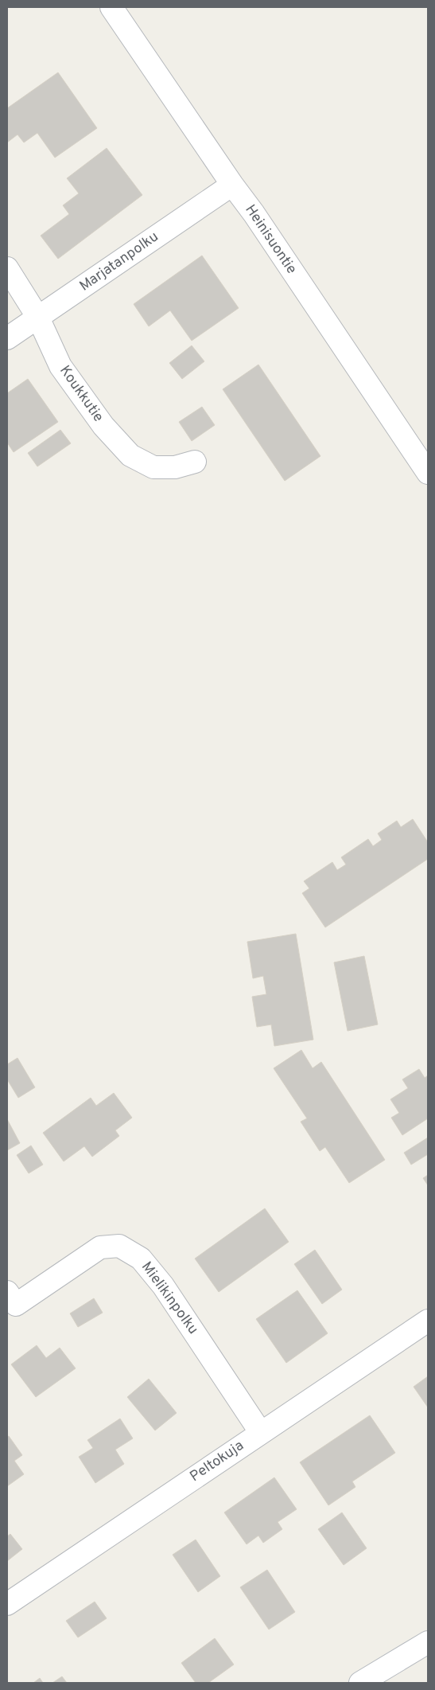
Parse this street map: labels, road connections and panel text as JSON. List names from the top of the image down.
{
  "streets": {
    "street": [
      "Heinisuontie",
      "Marjatanpolku",
      "Koukkutie",
      "Mielikinpolku",
      "Peltokuja"
    ]
  },
  "crossings": [
    ["Heinisuontie", "Marjatanpolku"],
    ["Marjatanpolku", "Koukkutie"],
    ["Mielikinpolku", "Peltokuja"]
  ]
}
